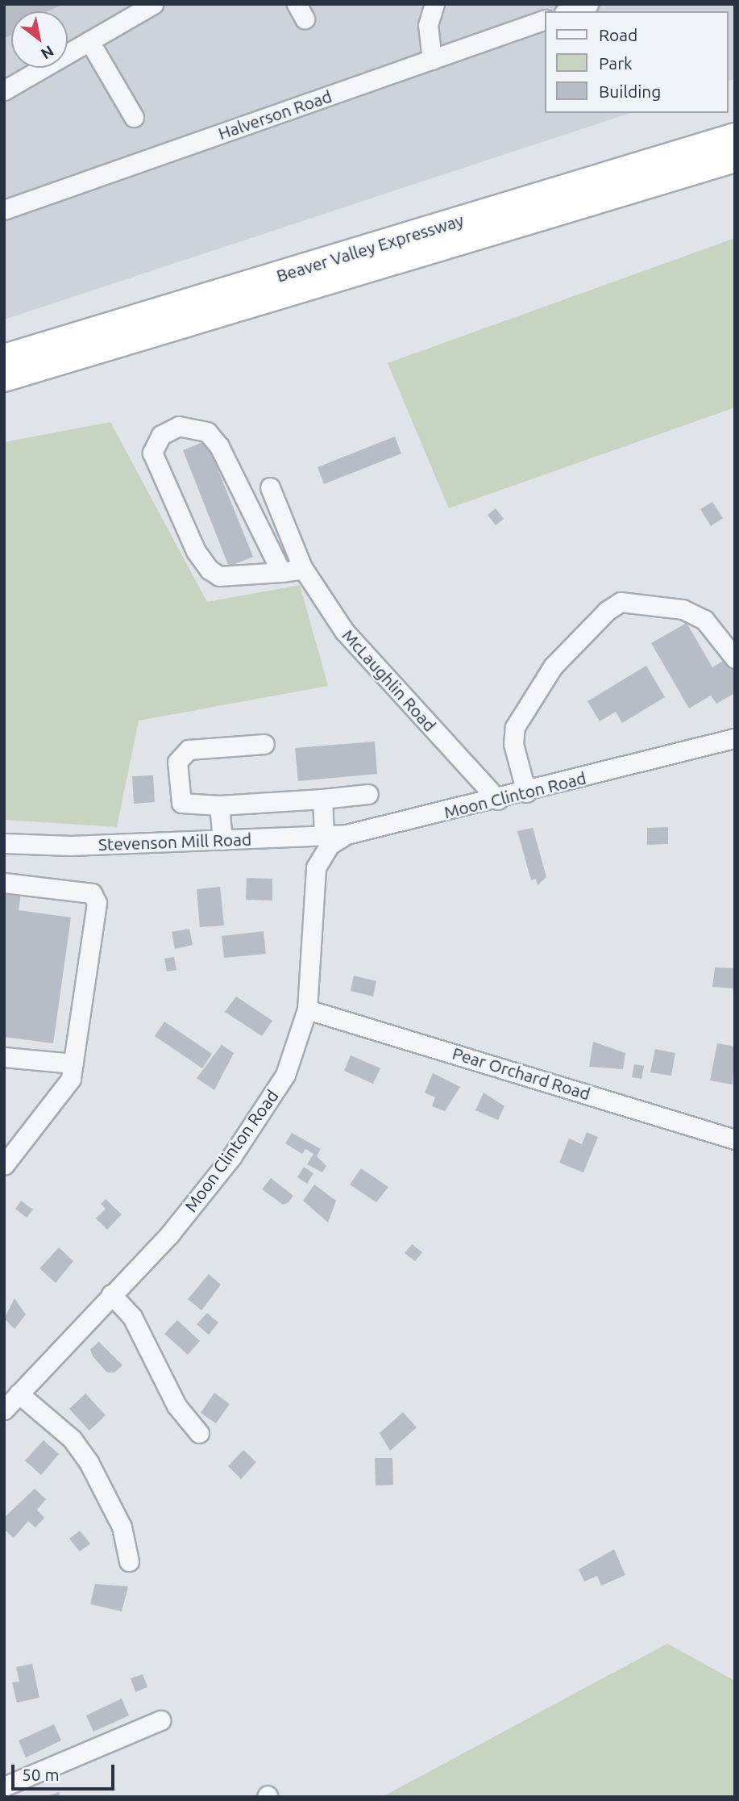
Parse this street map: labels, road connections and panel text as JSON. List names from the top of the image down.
{
  "streets": {
    "highway": ["Beaver Valley Expressway"],
    "street": [
      "Halverson Road",
      "McLaughlin Road",
      "Moon Clinton Road",
      "Stevenson Mill Road",
      "Pear Orchard Road"
    ]
  },
  "crossings": [
    ["McLaughlin Road", "Moon Clinton Road"],
    ["Moon Clinton Road", "Stevenson Mill Road"],
    ["Moon Clinton Road", "Pear Orchard Road"]
  ],
  "legend": ["Road", "Park", "Building"],
  "scale_bar": "50 m",
  "north": "bottom right"
}
